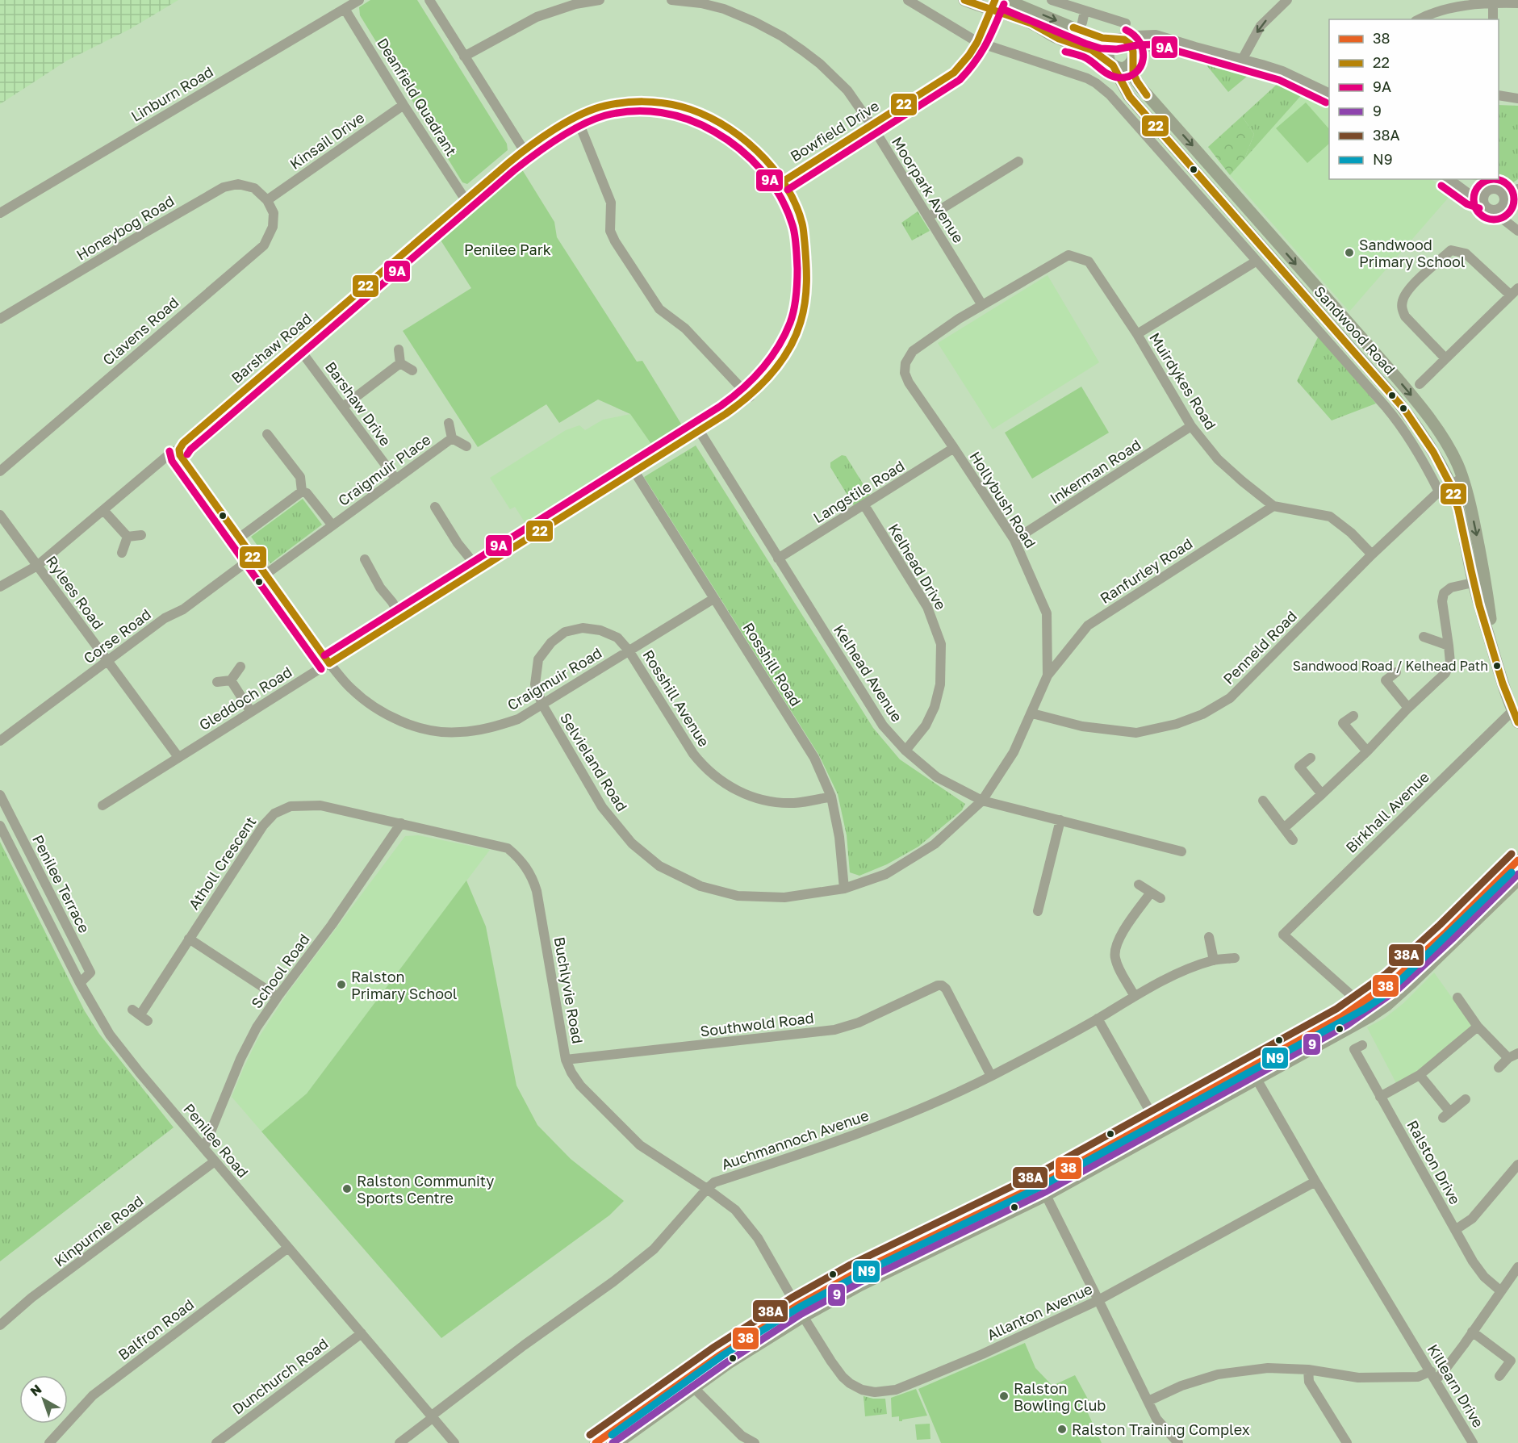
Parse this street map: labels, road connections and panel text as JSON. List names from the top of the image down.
{
  "streets": {
    "main road": ["Sandwood Road"],
    "street": [
      "Linburn Road",
      "Deanfield Quadrant",
      "Bowfield Drive",
      "Kinsail Drive",
      "Moorpark Avenue",
      "Honeybog Road",
      "Clavens Road",
      "Barshaw Road",
      "Muirdykes Road",
      "Barshaw Drive",
      "Craigmuir Place",
      "Inkerman Road",
      "Langstile Road",
      "Hollybush Road",
      "Kelhead Drive",
      "Ranfurley Road",
      "Rylees Road",
      "Corse Road",
      "Penneld Road",
      "Rosshill Road",
      "Kelhead Avenue",
      "Craigmuir Road",
      "Gleddoch Road",
      "Rosshill Avenue",
      "Selvieland Road",
      "Birkhall Avenue",
      "Atholl Crescent",
      "Penilee Terrace",
      "School Road",
      "Buchlyvie Road",
      "Southwold Road",
      "Auchmannoch Avenue",
      "Penilee Road",
      "Ralston Drive",
      "Kinpurnie Road",
      "Allanton Avenue",
      "Balfron Road",
      "Dunchurch Road",
      "Killearn Drive"
    ]
  },
  "crossings": [
    ["Linburn Road", "Deanfield Quadrant"],
    ["Deanfield Quadrant", "Kinsail Drive"],
    ["Deanfield Quadrant", "Barshaw Road"],
    ["Bowfield Drive", "Moorpark Avenue"],
    ["Bowfield Drive", "Sandwood Road"],
    ["Bowfield Drive", "Barshaw Road"],
    ["Bowfield Drive", "Gleddoch Road"],
    ["Kinsail Drive", "Honeybog Road"],
    ["Kinsail Drive", "Clavens Road"],
    ["Moorpark Avenue", "Muirdykes Road"],
    ["Moorpark Avenue", "Hollybush Road"],
    ["Honeybog Road", "Clavens Road"],
    ["Sandwood Road", "Penneld Road"],
    ["Sandwood Road", "Birkhall Avenue"],
    ["Barshaw Road", "Barshaw Drive"],
    ["Barshaw Road", "Rylees Road"],
    ["Barshaw Road", "Craigmuir Road"],
    ["Barshaw Road", "Gleddoch Road"],
    ["Muirdykes Road", "Inkerman Road"],
    ["Muirdykes Road", "Hollybush Road"],
    ["Muirdykes Road", "Ranfurley Road"],
    ["Muirdykes Road", "Penneld Road"],
    ["Barshaw Drive", "Craigmuir Place"],
    ["Craigmuir Place", "Craigmuir Road"],
    ["Inkerman Road", "Hollybush Road"],
    ["Langstile Road", "Hollybush Road"],
    ["Langstile Road", "Kelhead Drive"],
    ["Langstile Road", "Kelhead Avenue"],
    ["Hollybush Road", "Ranfurley Road"],
    ["Hollybush Road", "Penneld Road"],
    ["Hollybush Road", "Kelhead Avenue"],
    ["Hollybush Road", "Selvieland Road"],
    ["Kelhead Drive", "Kelhead Avenue"],
    ["Rylees Road", "Corse Road"],
    ["Rylees Road", "Gleddoch Road"],
    ["Corse Road", "Craigmuir Road"],
    ["Rosshill Road", "Craigmuir Road"],
    ["Rosshill Road", "Gleddoch Road"],
    ["Rosshill Road", "Rosshill Avenue"],
    ["Rosshill Road", "Selvieland Road"],
    ["Kelhead Avenue", "Gleddoch Road"],
    ["Kelhead Avenue", "Selvieland Road"],
    ["Craigmuir Road", "Gleddoch Road"],
    ["Craigmuir Road", "Rosshill Avenue"],
    ["Craigmuir Road", "Selvieland Road"],
    ["Rosshill Avenue", "Selvieland Road"],
    ["Atholl Crescent", "School Road"],
    ["Atholl Crescent", "Buchlyvie Road"],
    ["Penilee Terrace", "Penilee Road"],
    ["School Road", "Buchlyvie Road"],
    ["School Road", "Penilee Road"],
    ["Buchlyvie Road", "Southwold Road"],
    ["Buchlyvie Road", "Auchmannoch Avenue"],
    ["Buchlyvie Road", "Allanton Avenue"],
    ["Southwold Road", "Auchmannoch Avenue"],
    ["Auchmannoch Avenue", "Penilee Road"],
    ["Penilee Road", "Kinpurnie Road"],
    ["Penilee Road", "Balfron Road"],
    ["Penilee Road", "Dunchurch Road"],
    ["Allanton Avenue", "Killearn Drive"]
  ],
  "parks": ["Penilee Park"],
  "places": [
    "Sandwood Primary School",
    "Sandwood Road / Kelhead Path",
    "Ralston Primary School",
    "Ralston Community Sports Centre",
    "Ralston Bowling Club",
    "Ralston Training Complex"
  ],
  "lines": [
    "transit line 22",
    "transit line 9A",
    "transit line 38A",
    "transit line 38",
    "transit line N9",
    "transit line 9"
  ],
  "legend": [
    "38",
    "22",
    "9A",
    "9",
    "38A",
    "N9"
  ],
  "north": "top left"
}
